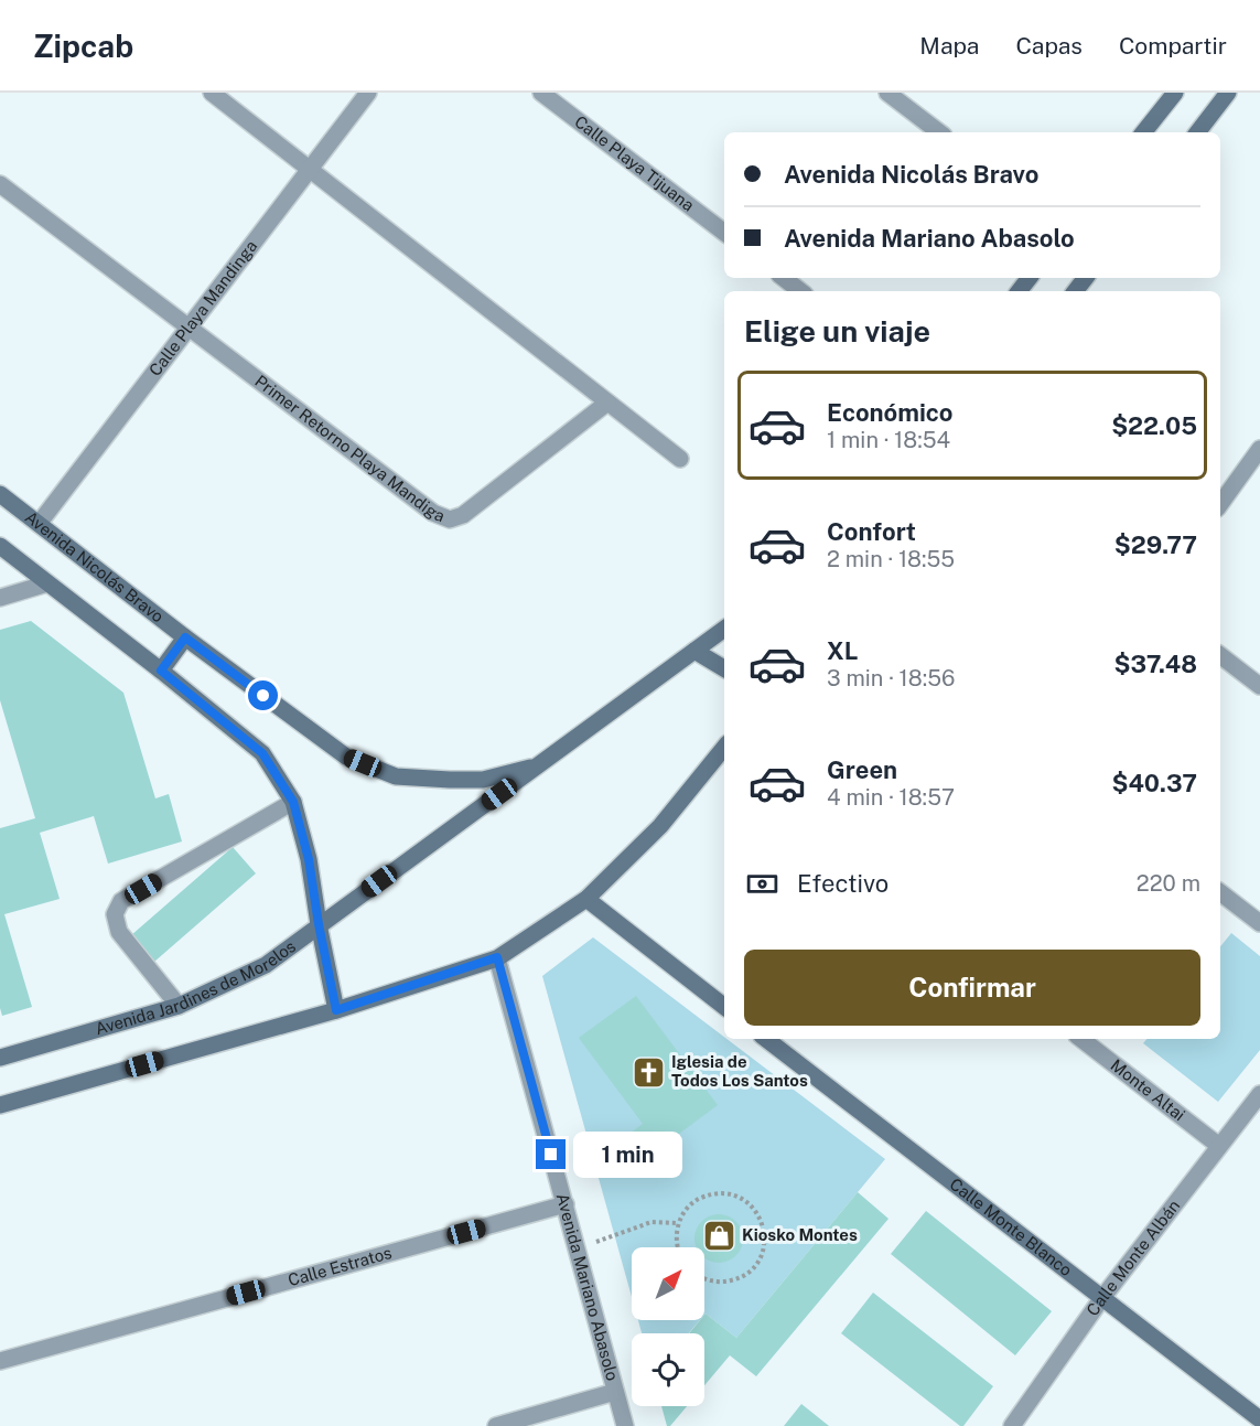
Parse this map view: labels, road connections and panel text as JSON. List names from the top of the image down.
{
  "streets": {
    "street": [
      "Calle Playa Tijuana",
      "Calle Playa Mandinga",
      "Primer Retorno Playa Mandiga",
      "Avenida Nicolás Bravo",
      "Avenida Jardines de Morelos",
      "Monte Altai",
      "Calle Monte Blanco",
      "Calle Monte Albán",
      "Calle Estratos",
      "Avenida Mariano Abasolo"
    ]
  },
  "crossings": [
    ["Calle Playa Mandinga", "Primer Retorno Playa Mandiga"],
    ["Calle Playa Mandinga", "Avenida Nicolás Bravo"],
    ["Avenida Nicolás Bravo", "Avenida Jardines de Morelos"],
    ["Monte Altai", "Calle Monte Albán"],
    ["Calle Monte Blanco", "Calle Monte Albán"],
    ["Calle Estratos", "Avenida Mariano Abasolo"]
  ],
  "places": {
    "church": ["Iglesia de Todos Los Santos"],
    "shop": ["Kiosko Montes"]
  },
  "north": "top right",
  "page": {
    "header": "Zipcab",
    "nav": ["Mapa", "Capas", "Compartir"],
    "banner": ["Avenida Nicolás Bravo", "Avenida Mariano Abasolo"],
    "heading": "Elige un viaje",
    "list": [
      {
        "name": "Económico",
        "note": "1 min · 18:54",
        "value": "$22.05"
      },
      {
        "name": "Confort",
        "note": "2 min · 18:55",
        "value": "$29.77"
      },
      {
        "name": "XL",
        "note": "3 min · 18:56",
        "value": "$37.48"
      },
      {
        "name": "Green",
        "note": "4 min · 18:57",
        "value": "$40.37"
      }
    ],
    "pay": ["Efectivo", "220 m"],
    "buttons": "Confirmar",
    "bubble": "1 min"
  }
}
